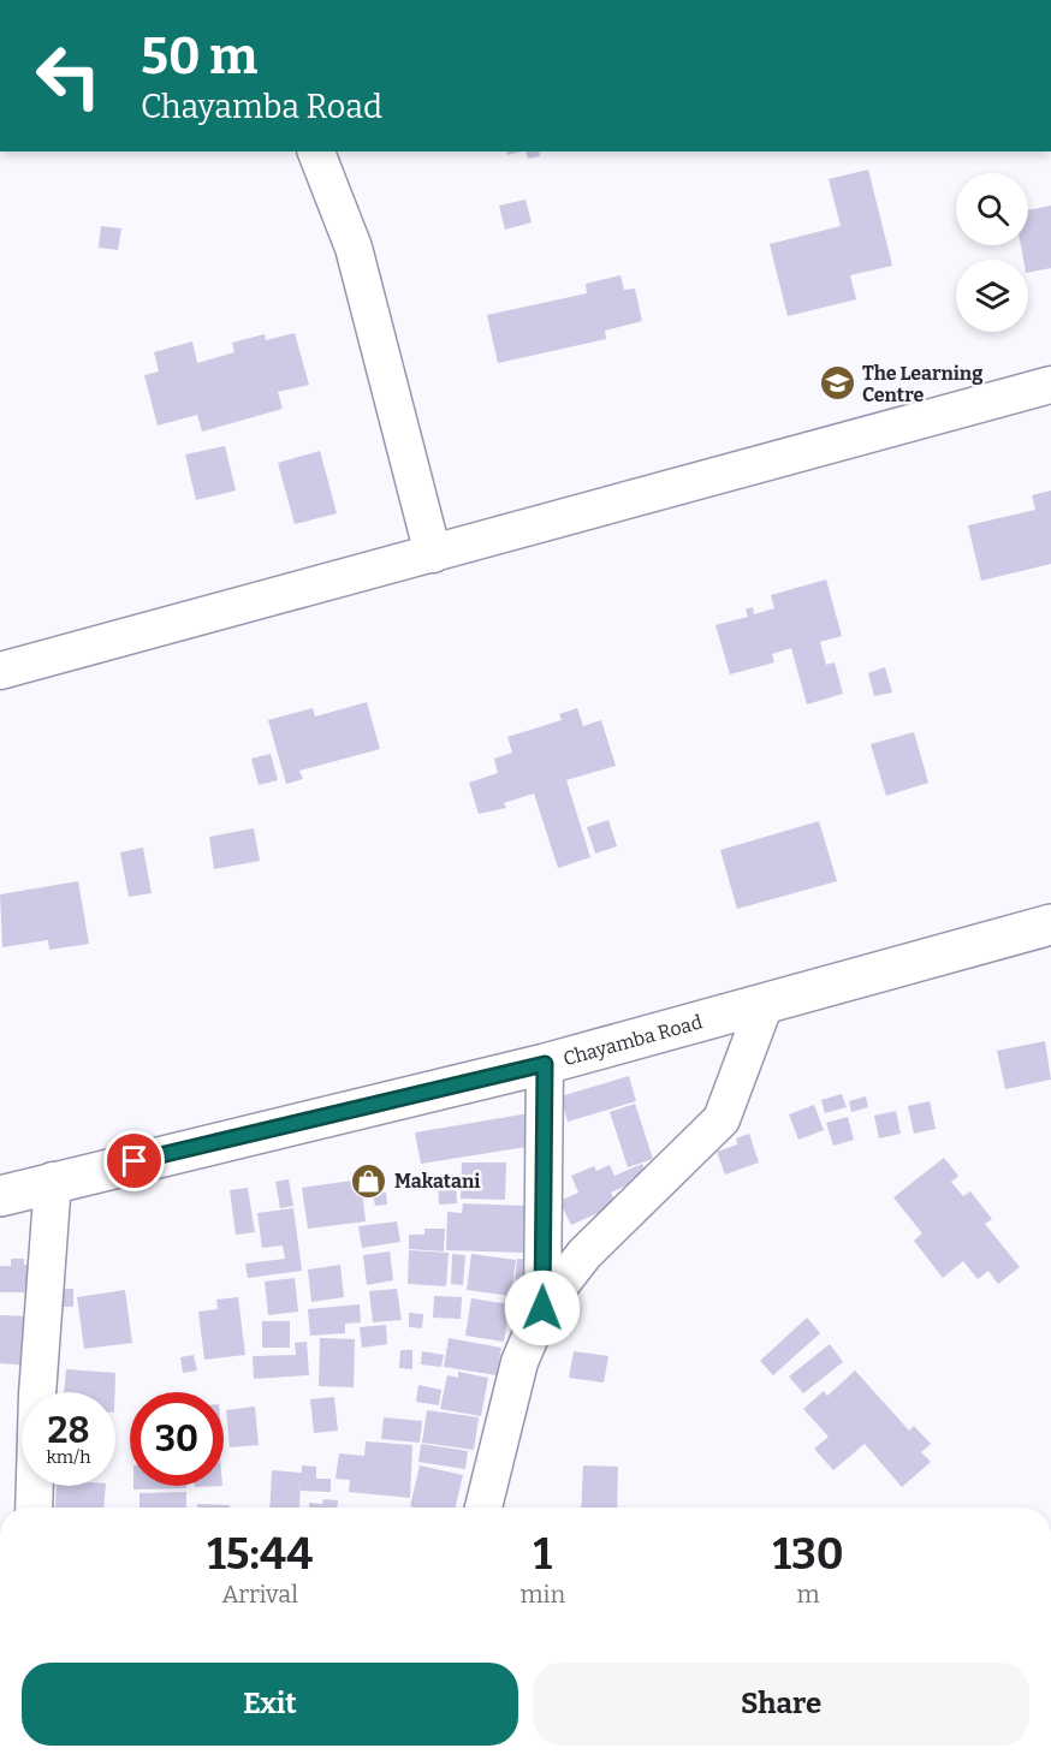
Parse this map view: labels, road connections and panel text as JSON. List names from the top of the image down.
{
  "streets": {
    "street": ["Chayamba Road"]
  },
  "places": {
    "school or university": ["The Learning Centre"],
    "shop": ["Makatani"]
  },
  "page": {
    "turn": ["50 m", "Chayamba Road"],
    "speed": "28 km/h",
    "limit": "30",
    "eta": [
      "15:44",
      "Arrival",
      "1",
      "min",
      "130",
      "m"
    ],
    "buttons": ["Exit", "Share"]
  }
}
